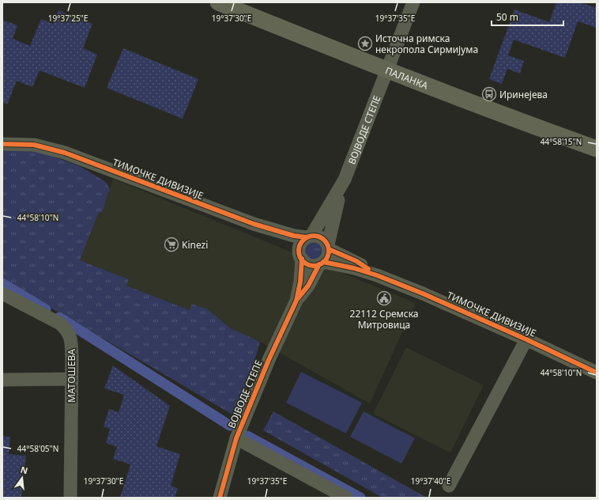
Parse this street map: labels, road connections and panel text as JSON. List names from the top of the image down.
{
  "streets": {
    "main road": ["ПАЛАНКА"],
    "street": ["ВОЈВОДЕ СТЕПЕ", "ТИМОЧКЕ ДИВИЗИЈЕ", "МАТОШЕВА"]
  },
  "crossings": [
    ["ПАЛАНКА", "ВОЈВОДЕ СТЕПЕ"],
    ["ВОЈВОДЕ СТЕПЕ", "ТИМОЧКЕ ДИВИЗИЈЕ"]
  ],
  "places": {
    "place": ["Источна римска некропола Сирмијума"],
    "bus stop": ["Иринејева"],
    "supermarket": ["Kinezi"],
    "public building": ["22112 Сремска Митровица"]
  },
  "scale_bar": "50 m",
  "north": "top",
  "coordinates": [
    "19°37'25\"E",
    "19°37'30\"E",
    "19°37'35\"E",
    "44°58'15\"N",
    "44°58'10\"N",
    "44°58'05\"N",
    "19°37'40\"E"
  ]
}
